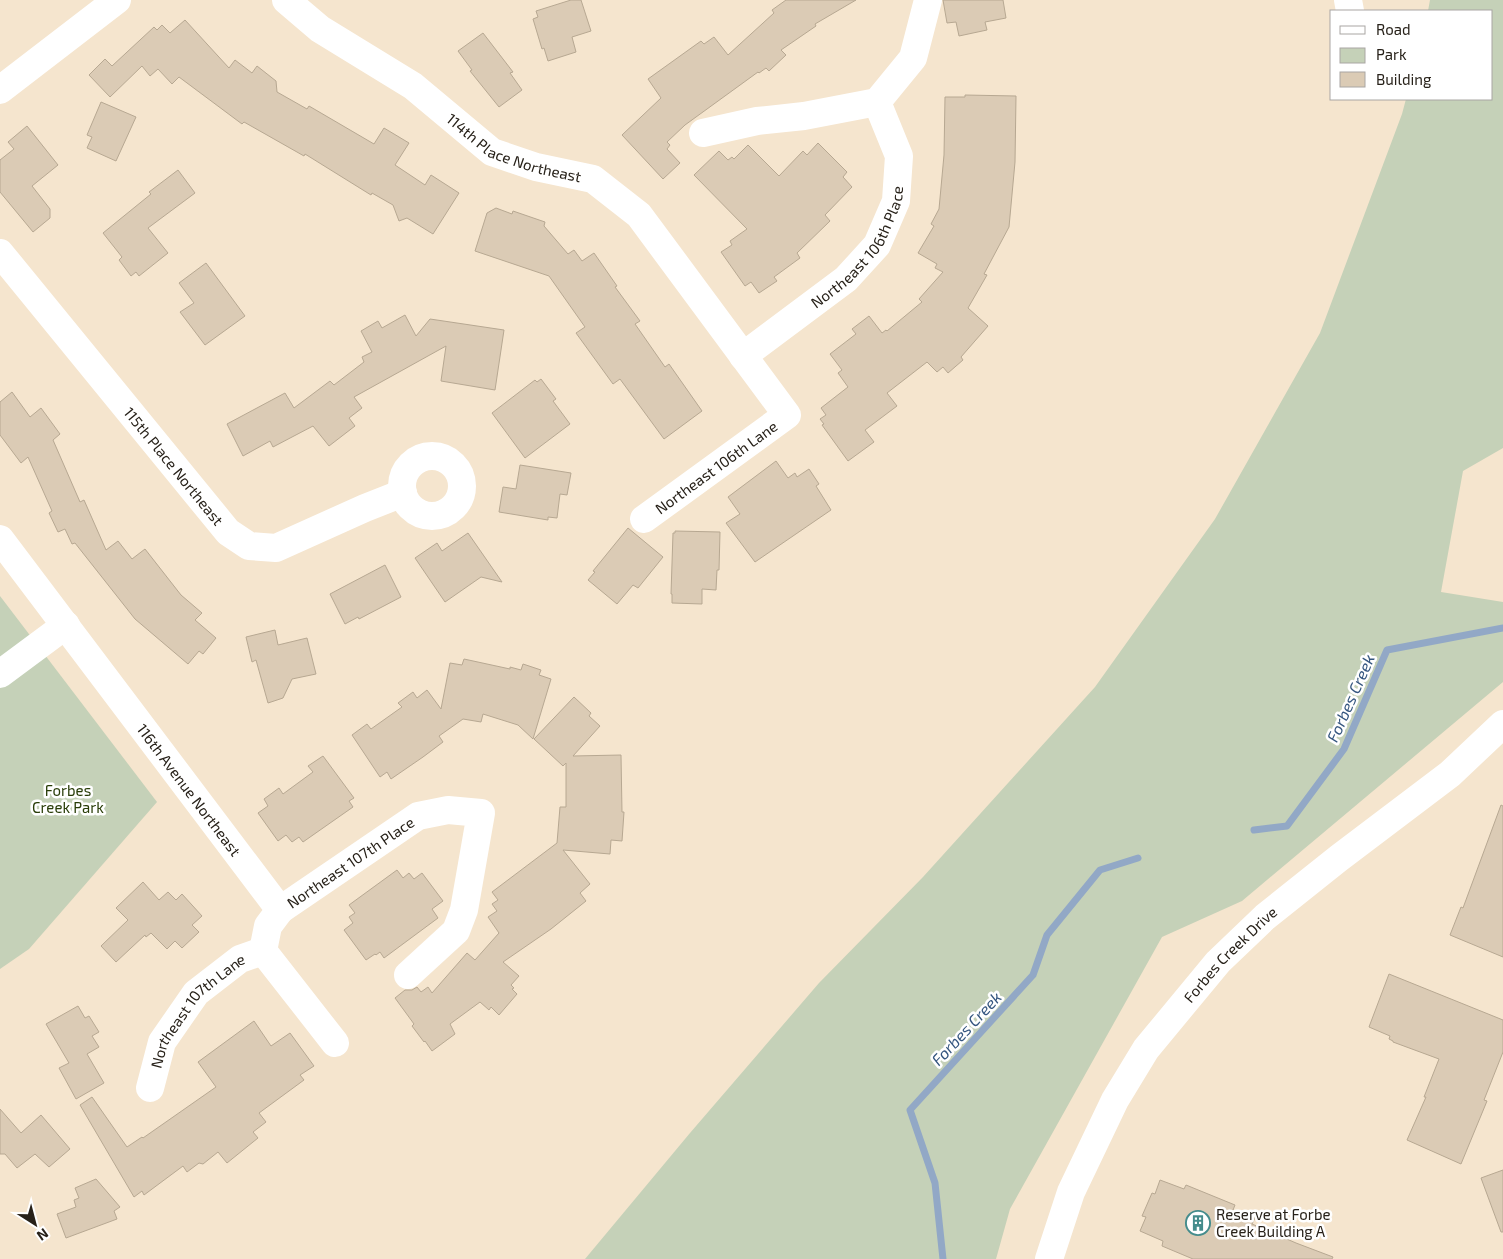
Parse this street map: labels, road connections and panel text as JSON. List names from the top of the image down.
{
  "streets": {
    "street": [
      "114th Place Northeast",
      "Northeast 106th Place",
      "115th Place Northeast",
      "Northeast 106th Lane",
      "116th Avenue Northeast",
      "Northeast 107th Place",
      "Forbes Creek Drive",
      "Northeast 107th Lane"
    ]
  },
  "crossings": [
    ["114th Place Northeast", "Northeast 106th Place"],
    ["114th Place Northeast", "Northeast 106th Lane"],
    ["116th Avenue Northeast", "Northeast 107th Place"]
  ],
  "water": ["Forbes Creek"],
  "parks": ["Forbes Creek Park"],
  "places": {
    "building": ["Reserve at Forbe Creek Building A"]
  },
  "legend": ["Road", "Park", "Building"],
  "north": "bottom right"
}
